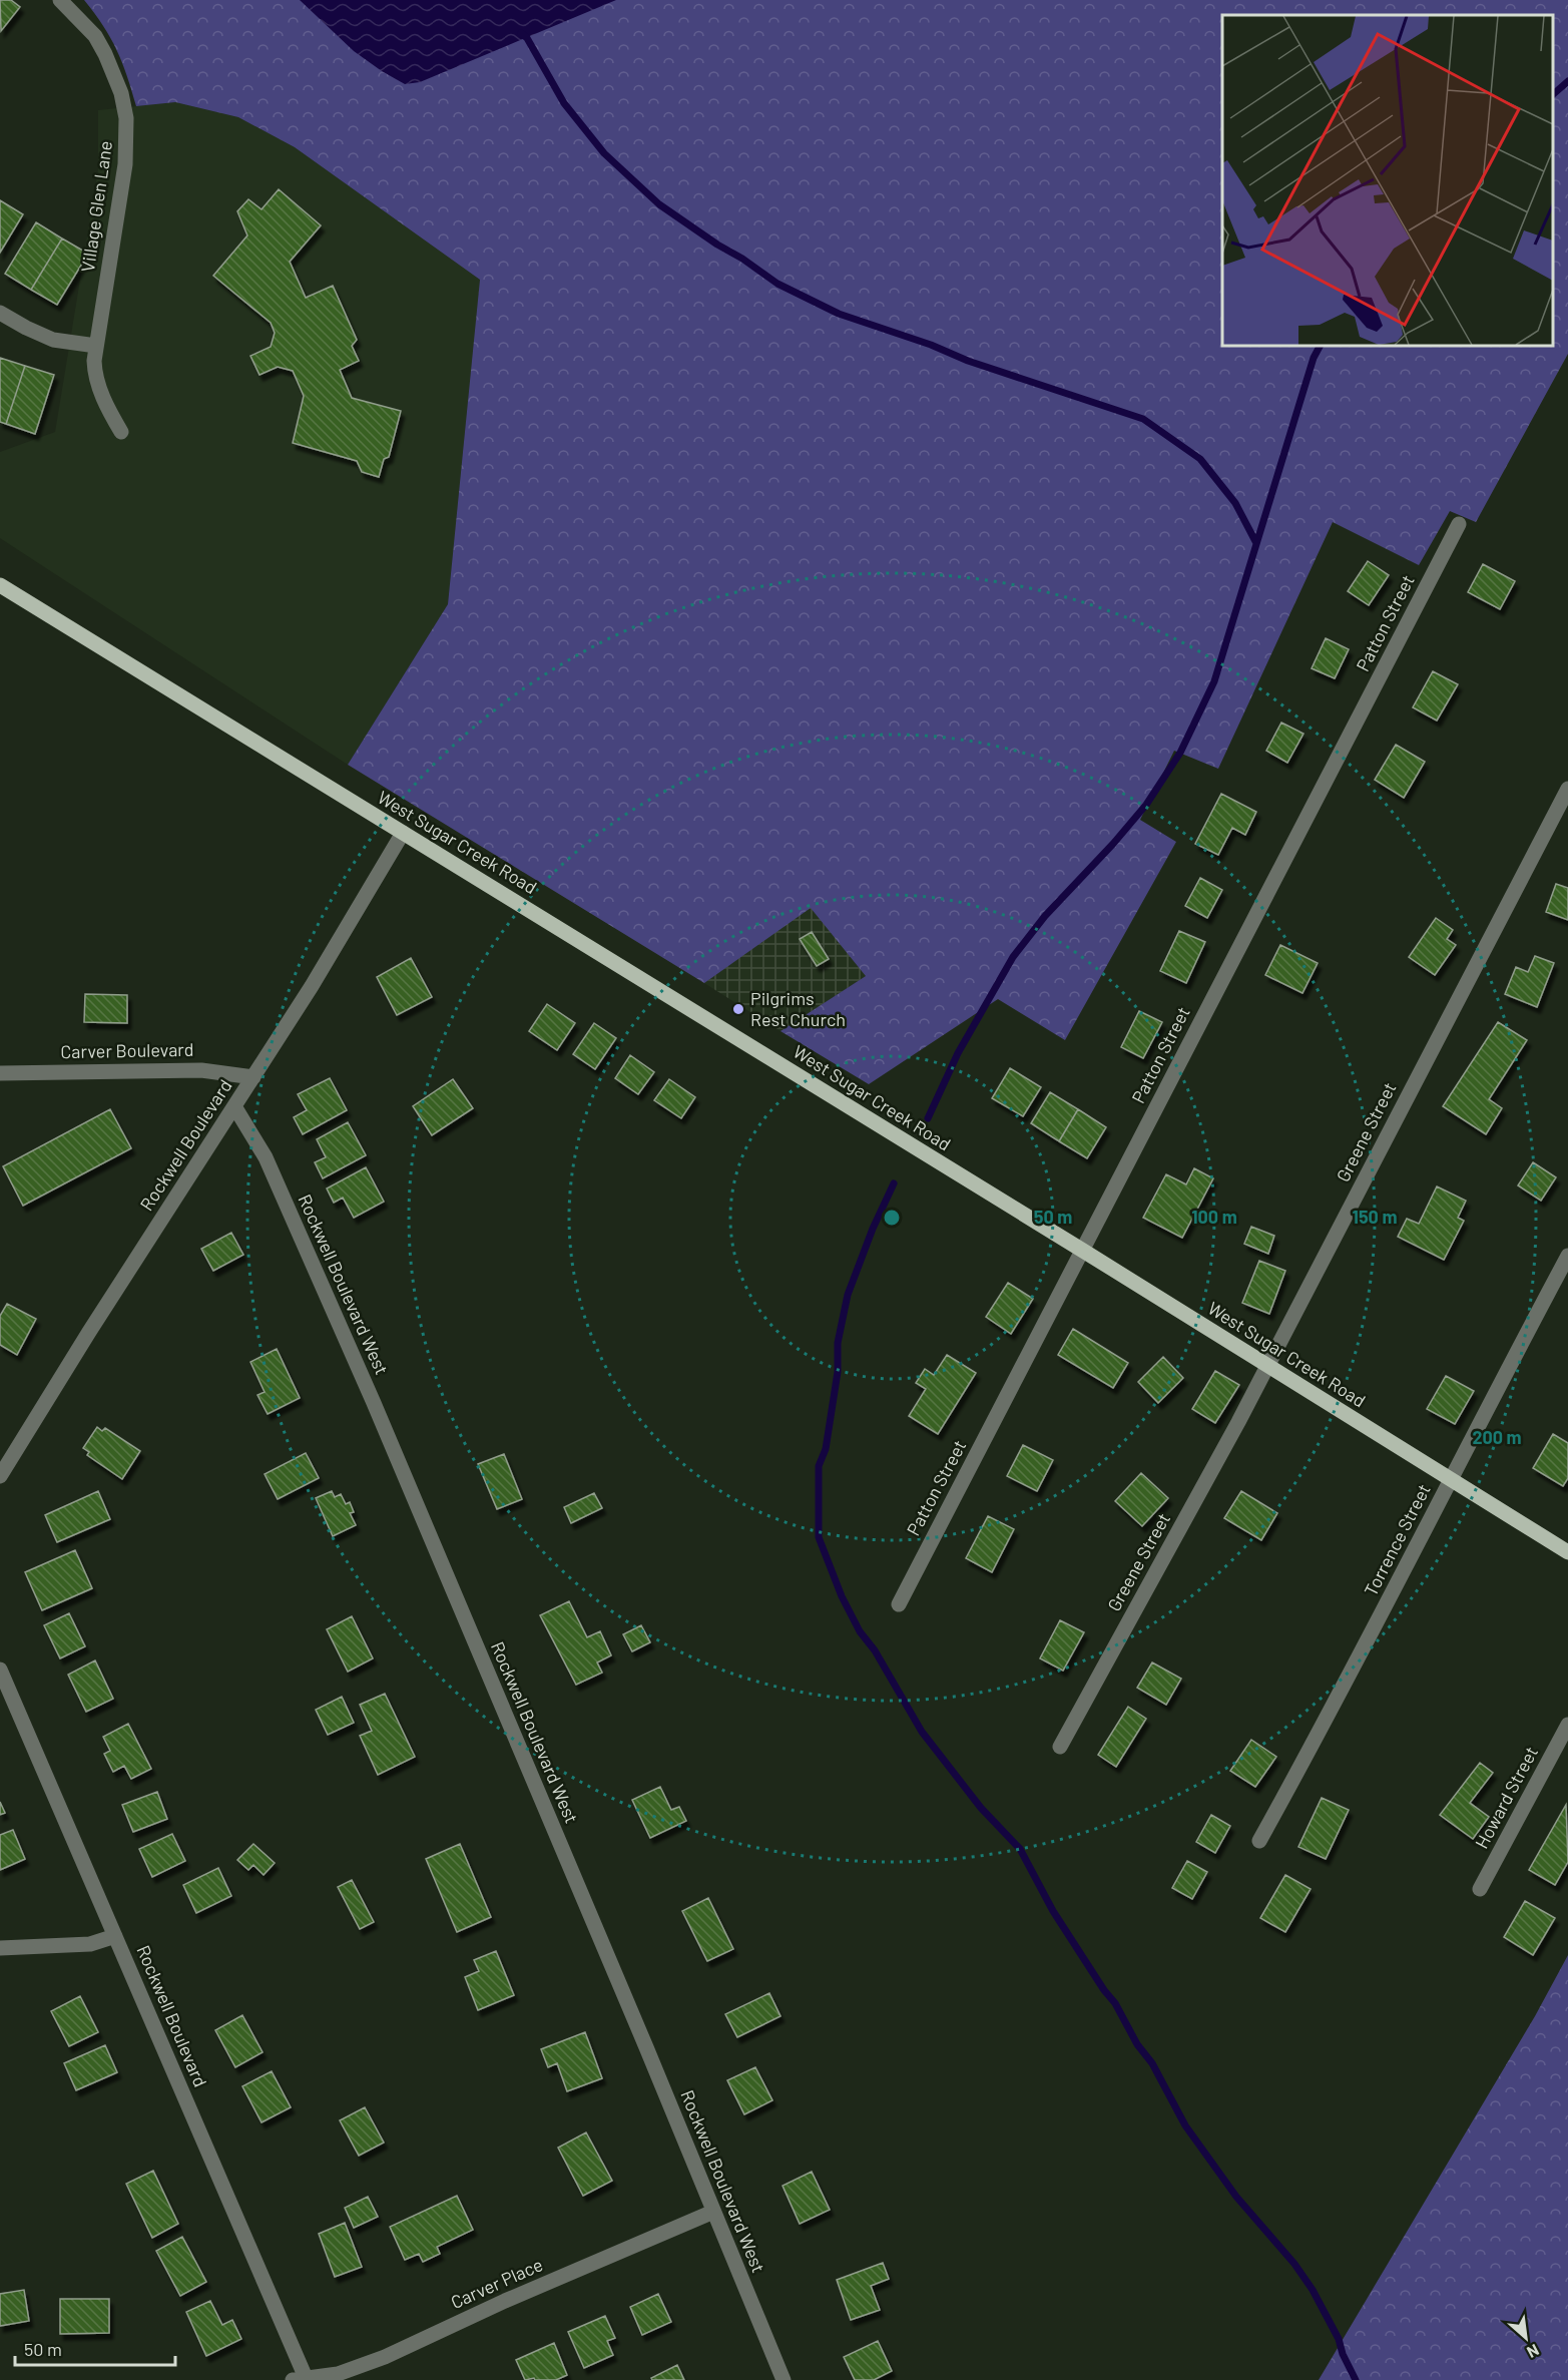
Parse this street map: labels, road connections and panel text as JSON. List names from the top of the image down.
{
  "streets": {
    "main road": ["West Sugar Creek Road"],
    "street": [
      "Village Glen Lane",
      "Patton Street",
      "Carver Boulevard",
      "Greene Street",
      "Rockwell Boulevard",
      "Rockwell Boulevard West",
      "Torrence Street",
      "Howard Street",
      "Carver Place"
    ]
  },
  "crossings": [
    ["Patton Street", "West Sugar Creek Road"],
    ["West Sugar Creek Road", "Greene Street"],
    ["West Sugar Creek Road", "Rockwell Boulevard"],
    ["West Sugar Creek Road", "Torrence Street"],
    ["Carver Boulevard", "Rockwell Boulevard"],
    ["Rockwell Boulevard", "Rockwell Boulevard West"],
    ["Rockwell Boulevard", "Carver Place"],
    ["Rockwell Boulevard West", "Carver Place"]
  ],
  "places": ["Pilgrims Rest Church"],
  "scale_bar": "50 m",
  "north": "bottom right",
  "rings": [
    "50 m",
    "100 m",
    "150 m",
    "200 m"
  ]
}
